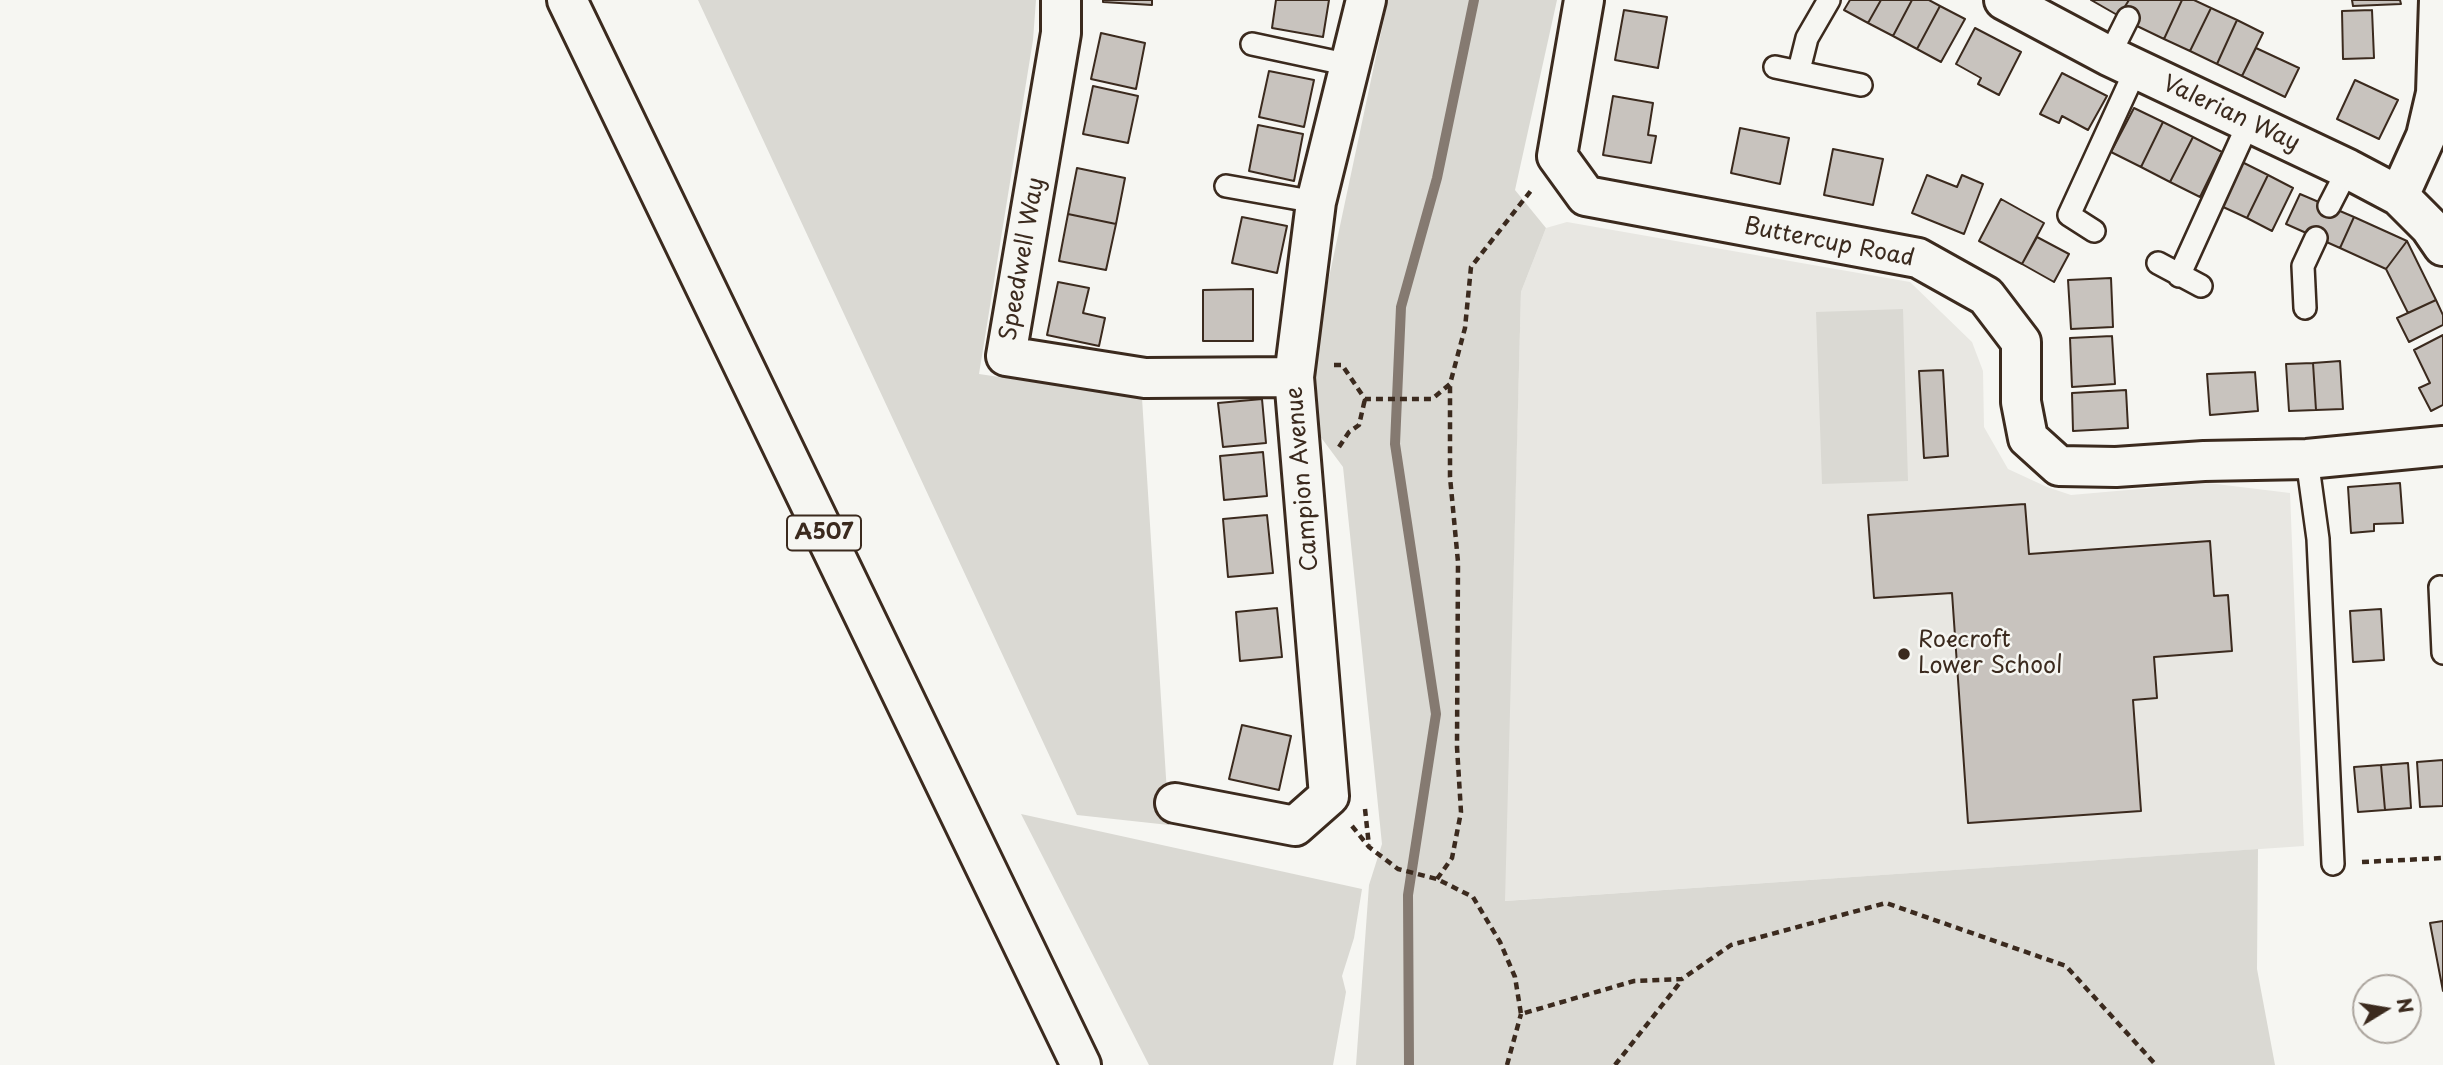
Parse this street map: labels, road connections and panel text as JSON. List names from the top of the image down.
{
  "streets": {
    "street": [
      "Valerian Way",
      "Buttercup Road",
      "Speedwell Way",
      "Campion Avenue",
      "A507"
    ]
  },
  "crossings": [
    ["Speedwell Way", "Campion Avenue"]
  ],
  "places": ["Roecroft Lower School"],
  "north": "right"
}
